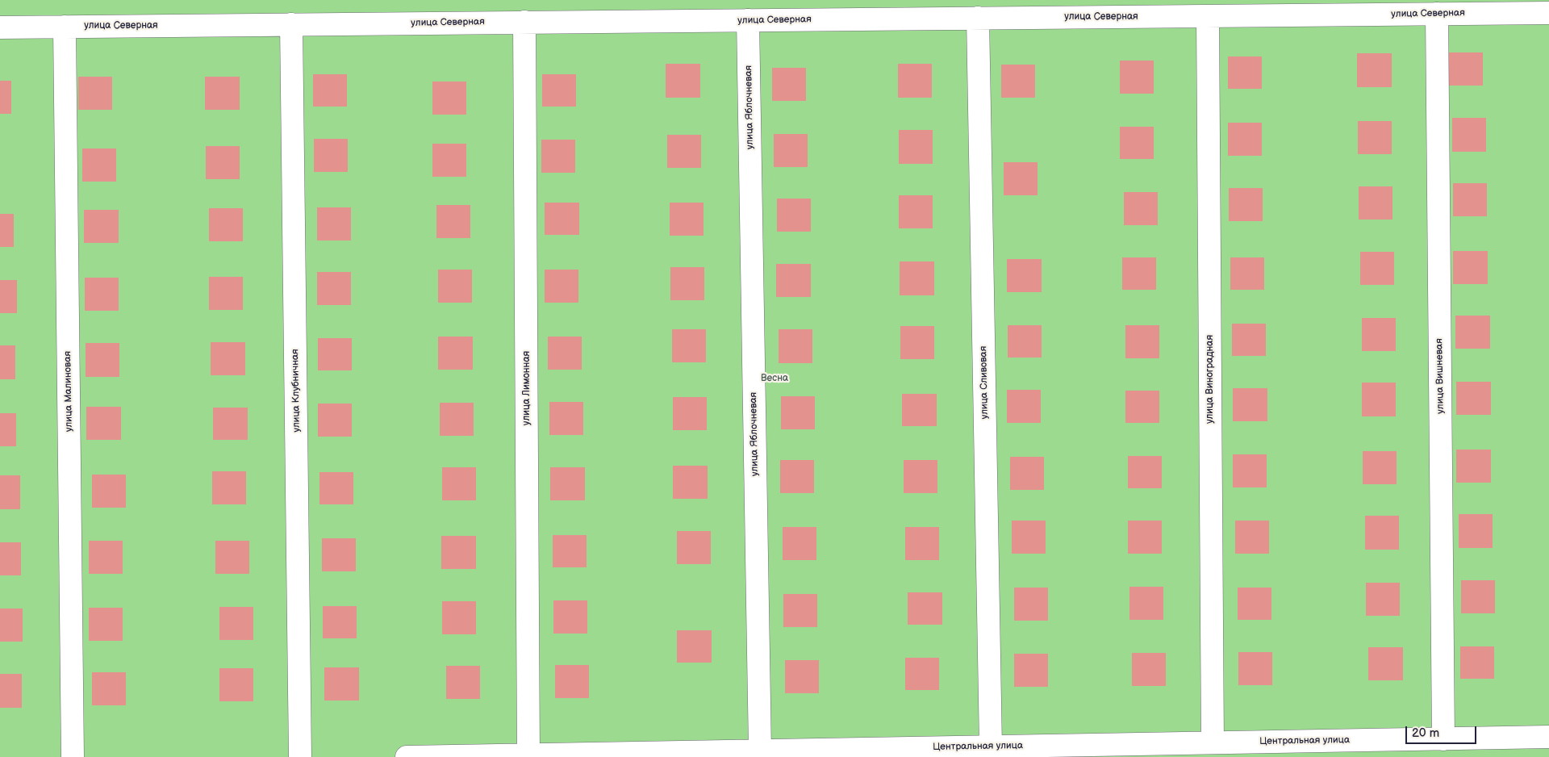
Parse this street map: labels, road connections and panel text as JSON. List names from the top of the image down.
{
  "streets": {
    "street": [
      "улица Северная",
      "улица Яблочневая",
      "улица Вишневая",
      "улица Виноградная",
      "улица Сливовая",
      "улица Лимонная",
      "улица Клубничная",
      "улица Малиновая",
      "Центральная улица"
    ]
  },
  "crossings": [
    ["улица Северная", "улица Яблочневая"],
    ["улица Северная", "улица Вишневая"],
    ["улица Северная", "улица Виноградная"],
    ["улица Северная", "улица Сливовая"],
    ["улица Северная", "улица Лимонная"],
    ["улица Северная", "улица Клубничная"],
    ["улица Северная", "улица Малиновая"],
    ["улица Яблочневая", "Центральная улица"],
    ["улица Вишневая", "Центральная улица"],
    ["улица Виноградная", "Центральная улица"],
    ["улица Сливовая", "Центральная улица"],
    ["улица Лимонная", "Центральная улица"]
  ],
  "parks": ["Весна"],
  "scale_bar": "20 m"
}
